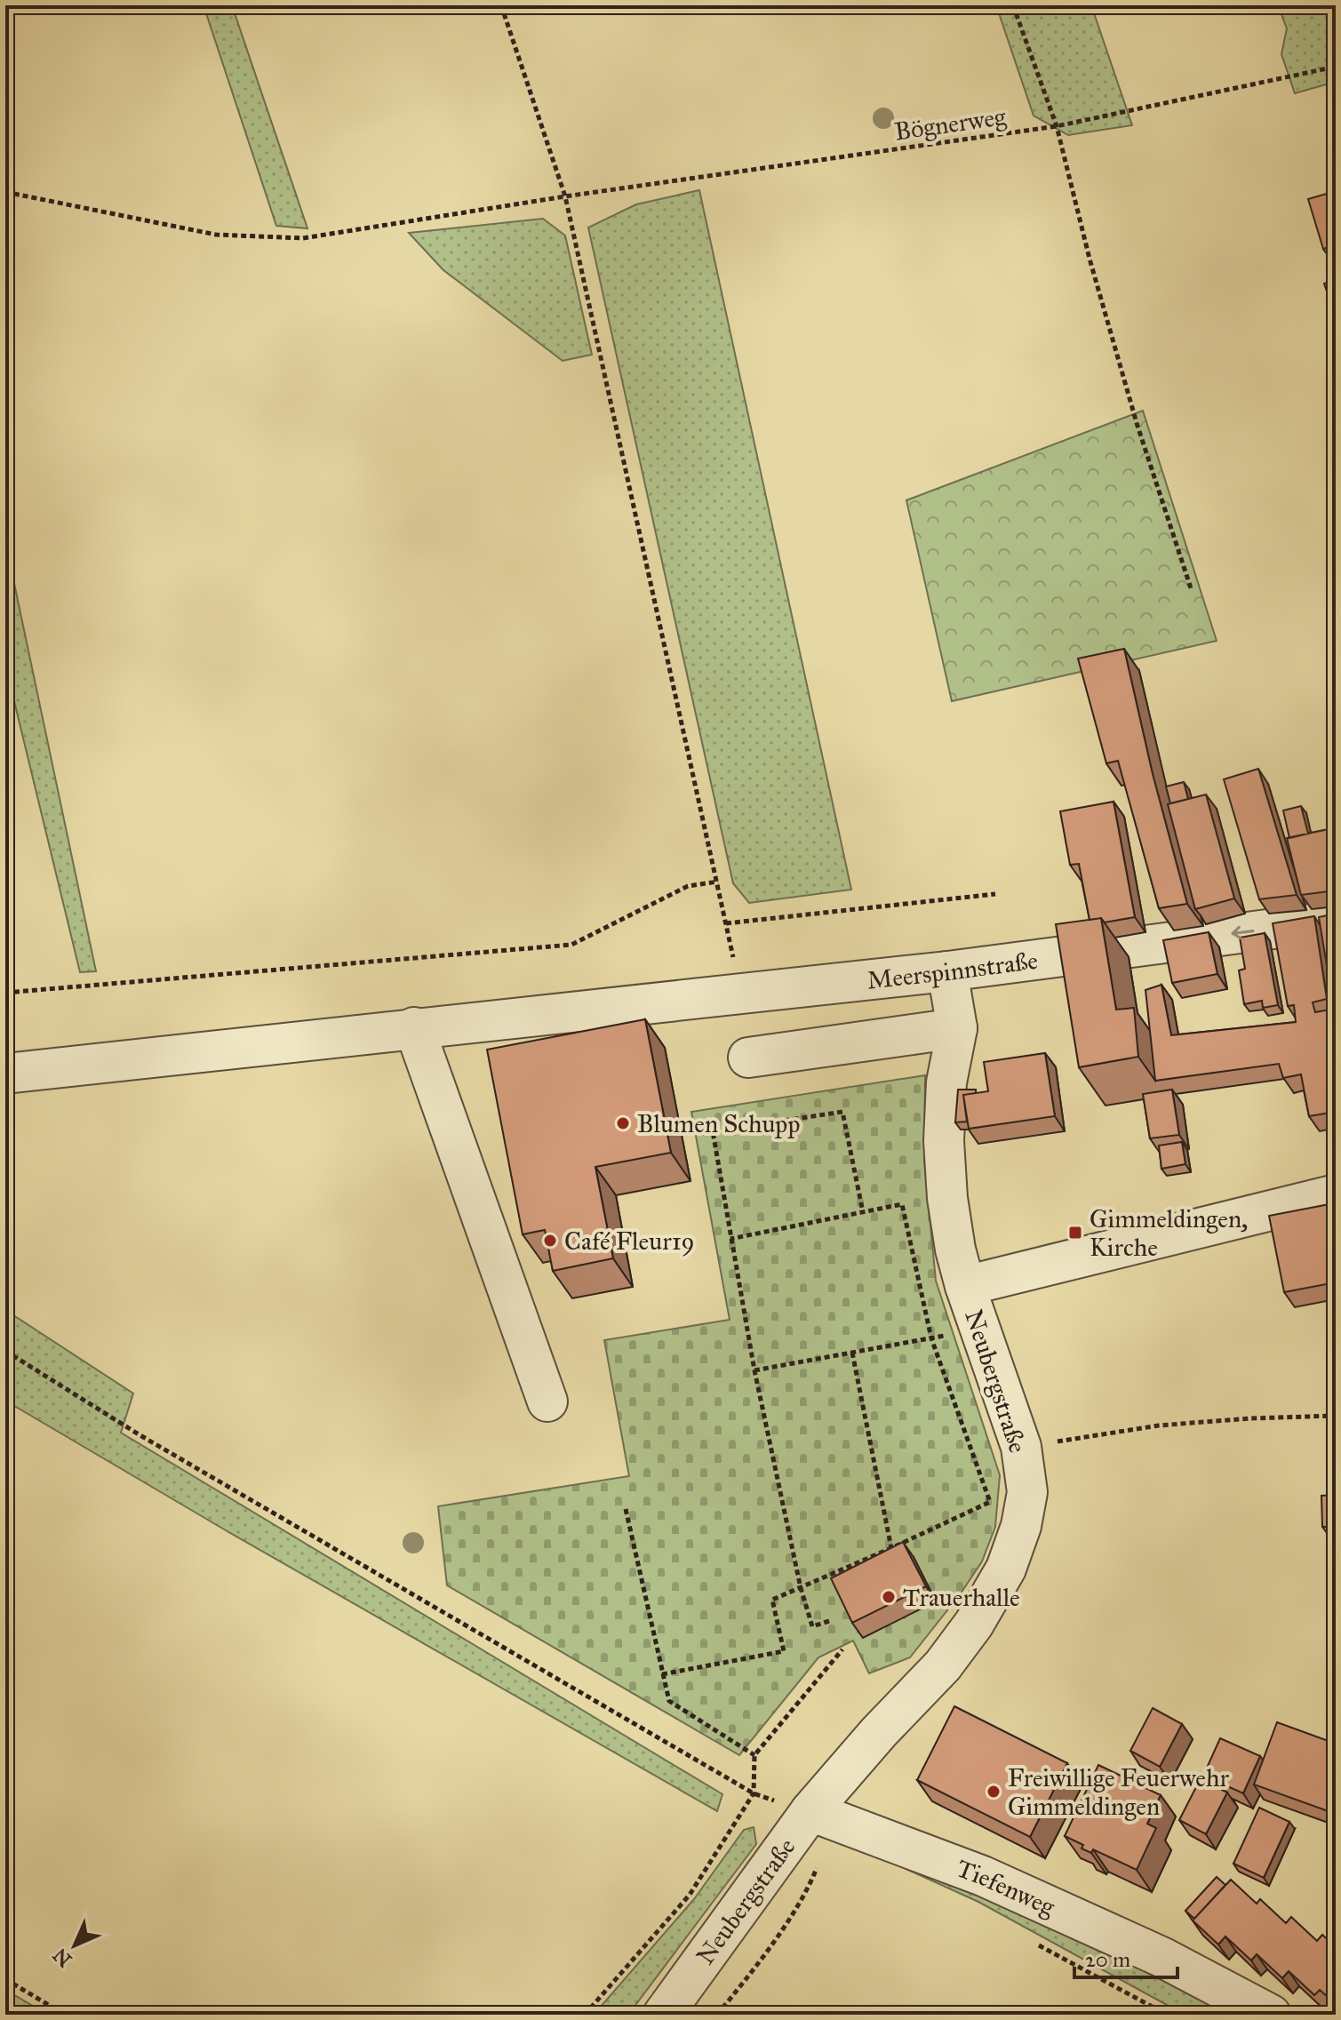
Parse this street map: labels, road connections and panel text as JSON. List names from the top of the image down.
{
  "streets": {
    "street": ["Meerspinnstraße", "Neubergstraße", "Tiefenweg"],
    "path": ["Bögnerweg"]
  },
  "crossings": [
    ["Meerspinnstraße", "Neubergstraße"],
    ["Neubergstraße", "Tiefenweg"]
  ],
  "places": {
    "other": [
      "Blumen Schupp",
      "Café Fleur19",
      "Trauerhalle",
      "Freiwillige Feuerwehr Gimmeldingen"
    ],
    "transit": ["Gimmeldingen, Kirche"]
  },
  "scale_bar": "20 m",
  "north": "bottom left"
}
